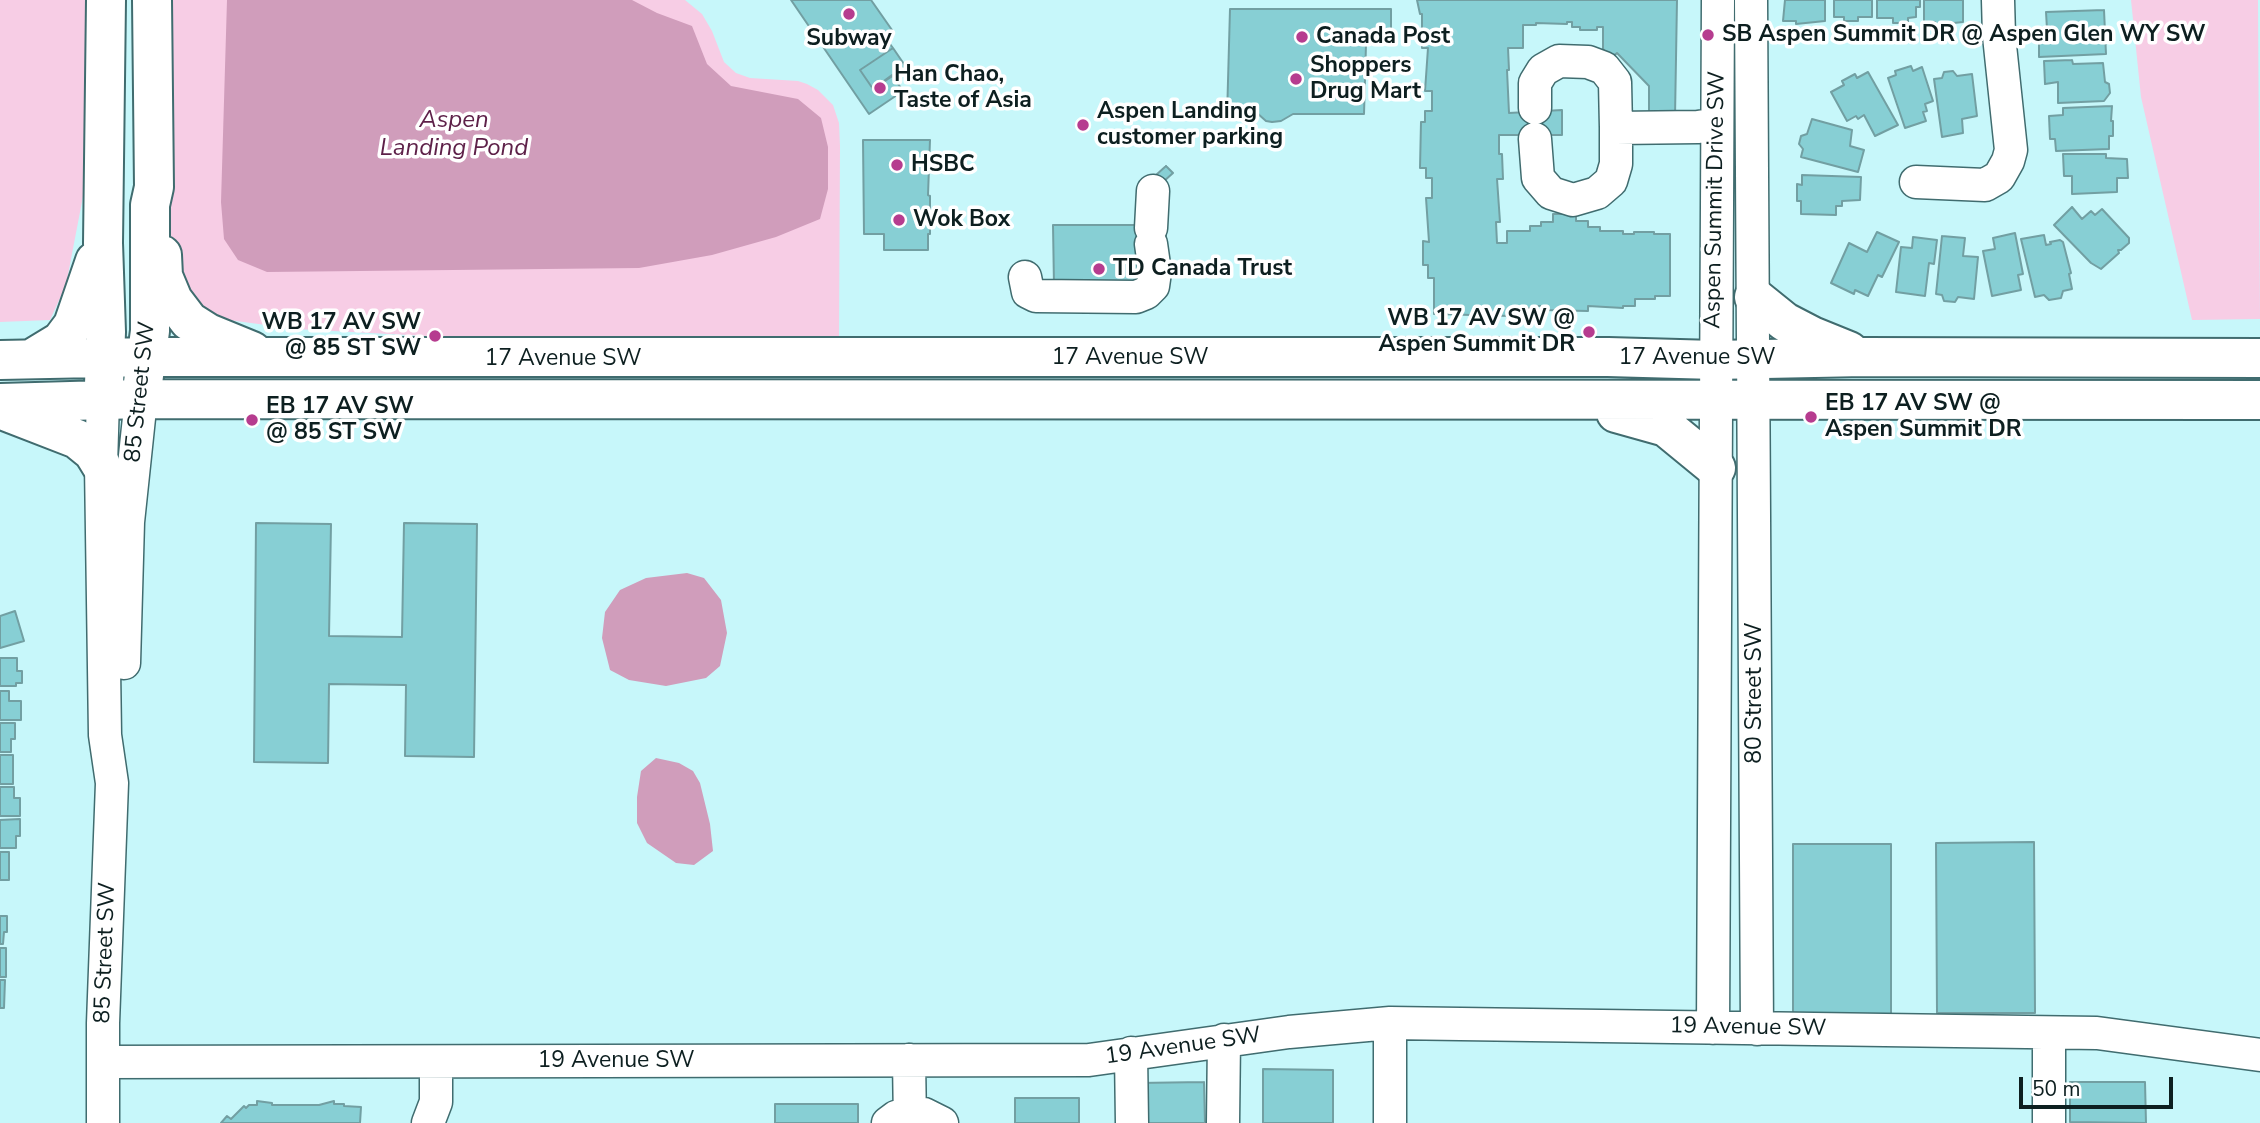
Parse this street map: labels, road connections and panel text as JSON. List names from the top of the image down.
{
  "streets": {
    "main road": ["17 Avenue SW", "85 Street SW"],
    "street": ["Aspen Summit Drive SW", "80 Street SW", "19 Avenue SW"]
  },
  "crossings": [
    ["Aspen Summit Drive SW", "17 Avenue SW"],
    ["Aspen Summit Drive SW", "80 Street SW"],
    ["17 Avenue SW", "85 Street SW"],
    ["17 Avenue SW", "80 Street SW"],
    ["85 Street SW", "19 Avenue SW"],
    ["80 Street SW", "19 Avenue SW"]
  ],
  "water": ["Aspen Landing Pond"],
  "places": [
    "Subway",
    "SB Aspen Summit DR @ Aspen Glen WY SW",
    "Canada Post",
    "Shoppers Drug Mart",
    "Han Chao, Taste of Asia",
    "Aspen Landing customer parking",
    "HSBC",
    "Wok Box",
    "TD Canada Trust",
    "WB 17 AV SW @ Aspen Summit DR",
    "WB 17 AV SW @ 85 ST SW",
    "EB 17 AV SW @ Aspen Summit DR",
    "EB 17 AV SW @ 85 ST SW"
  ],
  "scale_bar": "50 m"
}
